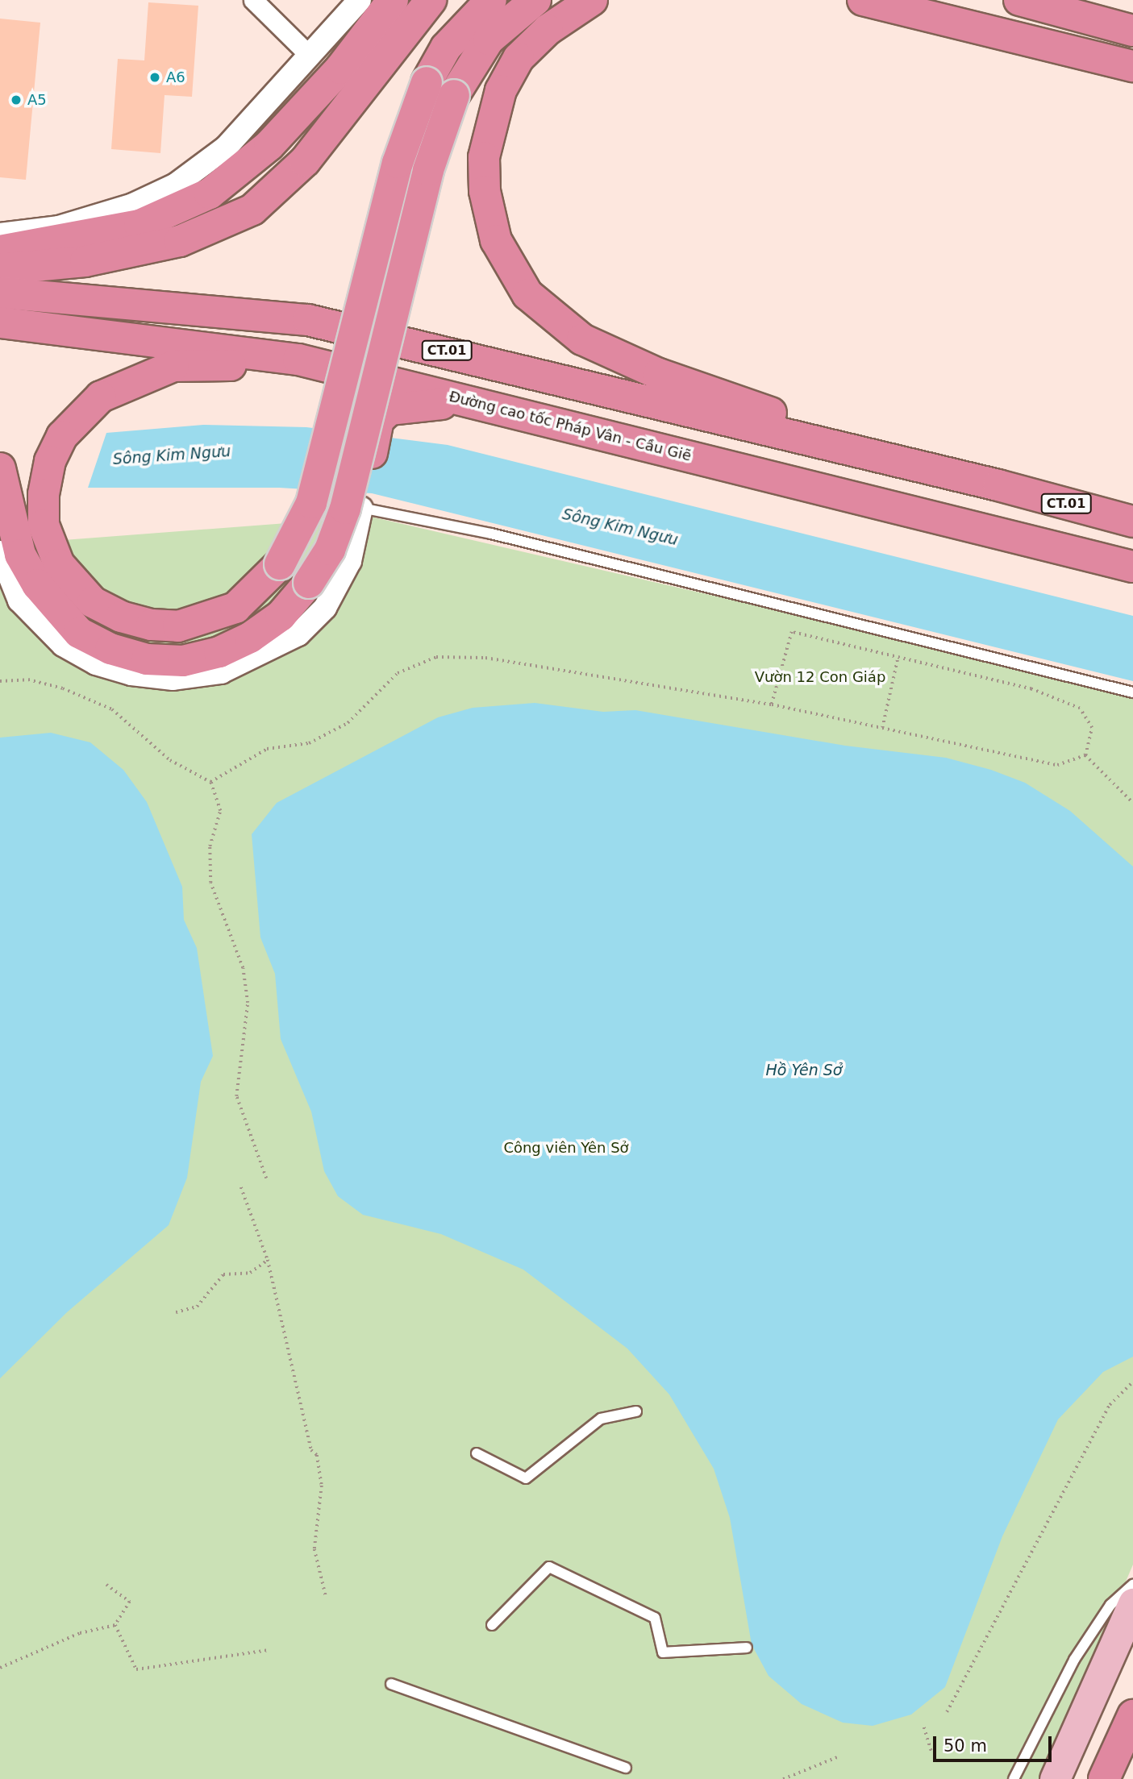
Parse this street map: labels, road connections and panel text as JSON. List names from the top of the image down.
{
  "streets": {
    "highway": ["CT.01", "Đường cao tốc Pháp Vân - Cầu Giẽ"]
  },
  "water": ["Sông Kim Ngưu", "Hồ Yên Sở"],
  "parks": ["Vườn 12 Con Giáp", "Công viên Yên Sở"],
  "places": ["A6", "A5"],
  "scale_bar": "50 m"
}
